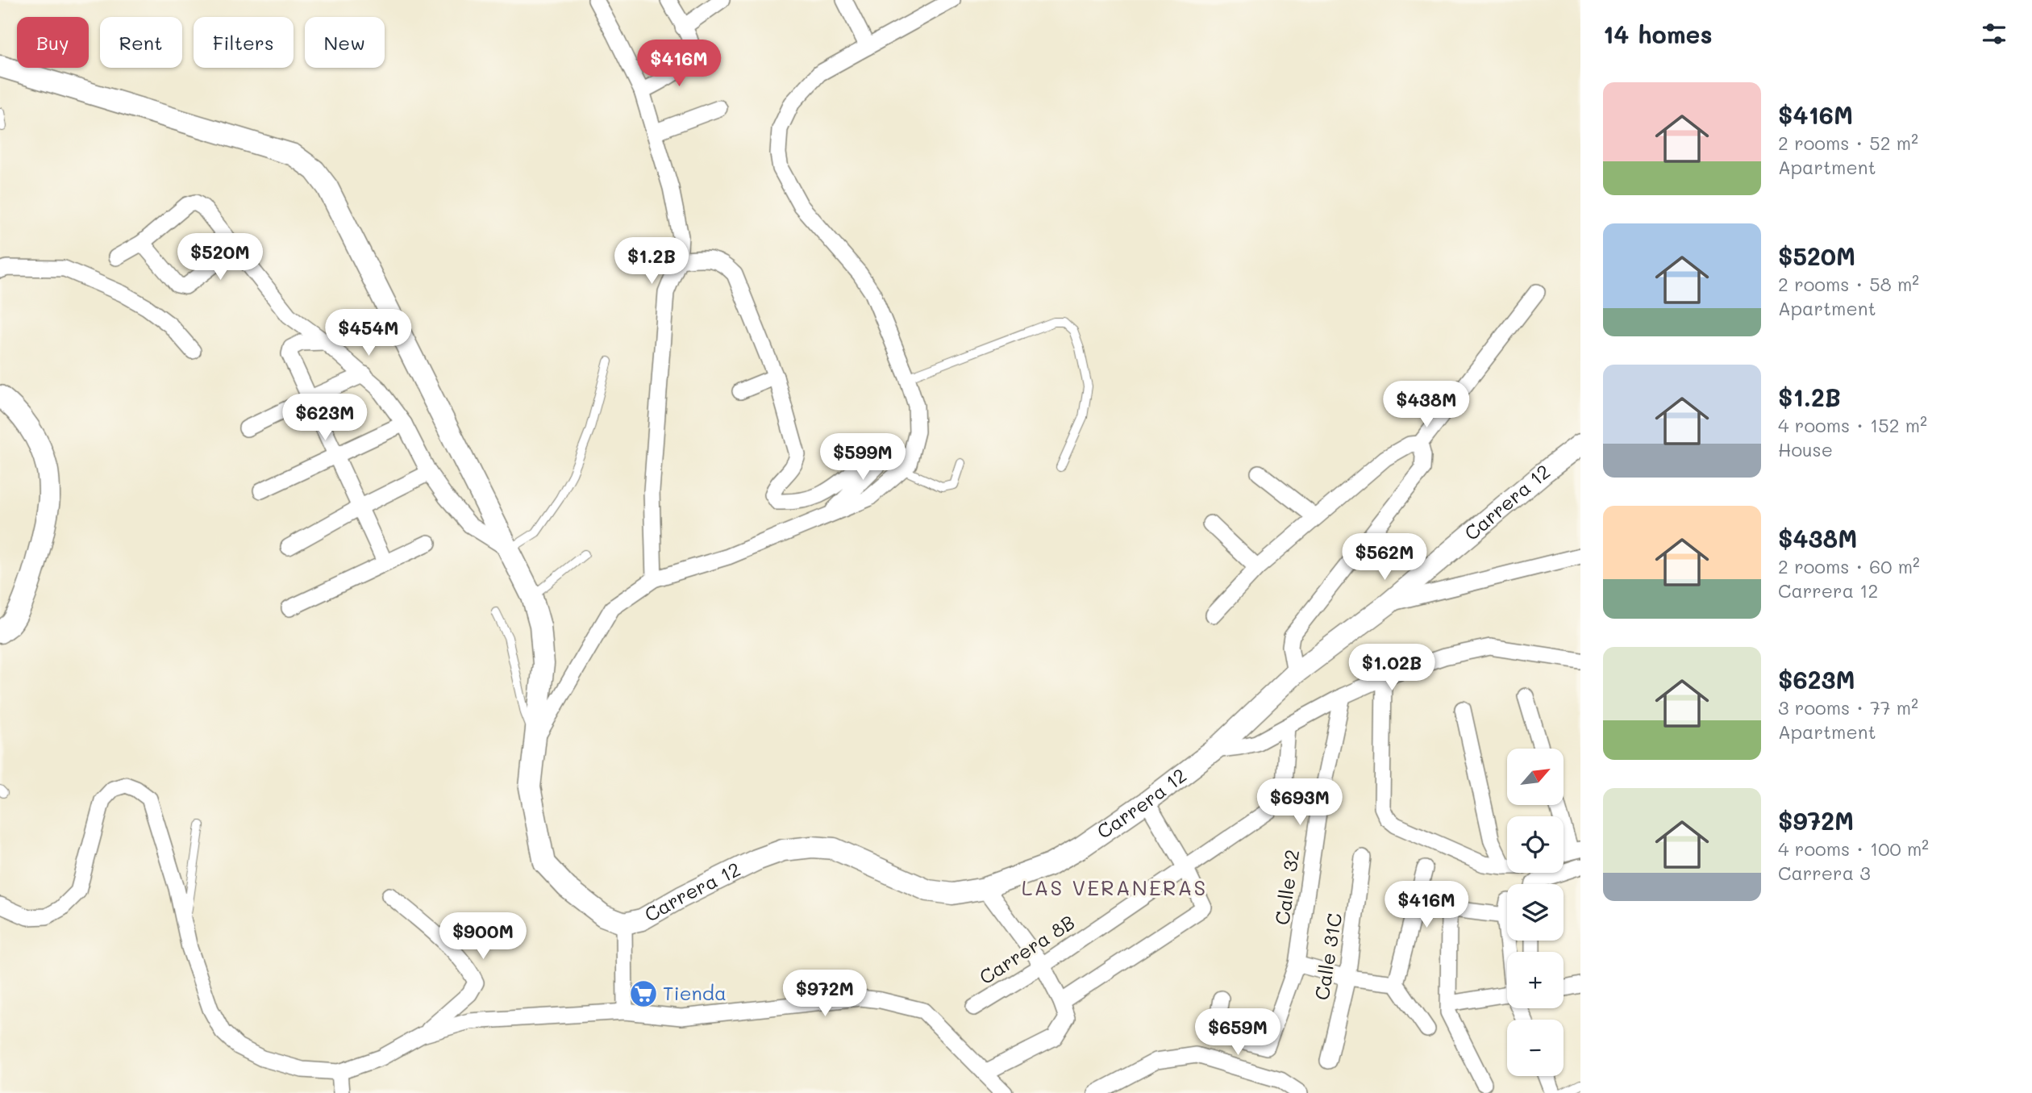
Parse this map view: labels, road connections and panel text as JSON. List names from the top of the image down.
{
  "streets": {
    "street": [
      "Carrera 12",
      "Calle 32",
      "Carrera 8B",
      "Calle 31C"
    ]
  },
  "districts": ["LAS VERANERAS"],
  "places": {
    "supermarket": ["Tienda"]
  },
  "north": "top right",
  "page": {
    "heading": "14 homes",
    "chip": [
      "Buy",
      "Rent",
      "Filters",
      "New"
    ],
    "price": [
      "$416M",
      "$520M",
      "$1.2B",
      "$454M",
      "$438M",
      "$623M",
      "$599M",
      "$562M",
      "$1.02B",
      "$693M",
      "$416M",
      "$900M",
      "$972M",
      "$659M"
    ],
    "list": [
      {
        "name": "$416M",
        "note": "2 rooms · 52 m² · Apartment"
      },
      {
        "name": "$520M",
        "note": "2 rooms · 58 m² · Apartment"
      },
      {
        "name": "$1.2B",
        "note": "4 rooms · 152 m² · House"
      },
      {
        "name": "$438M",
        "note": "2 rooms · 60 m² · Carrera 12"
      },
      {
        "name": "$623M",
        "note": "3 rooms · 77 m² · Apartment"
      },
      {
        "name": "$972M",
        "note": "4 rooms · 100 m² · Carrera 3"
      }
    ],
    "map_buttons": ["+", "−"]
  }
}
